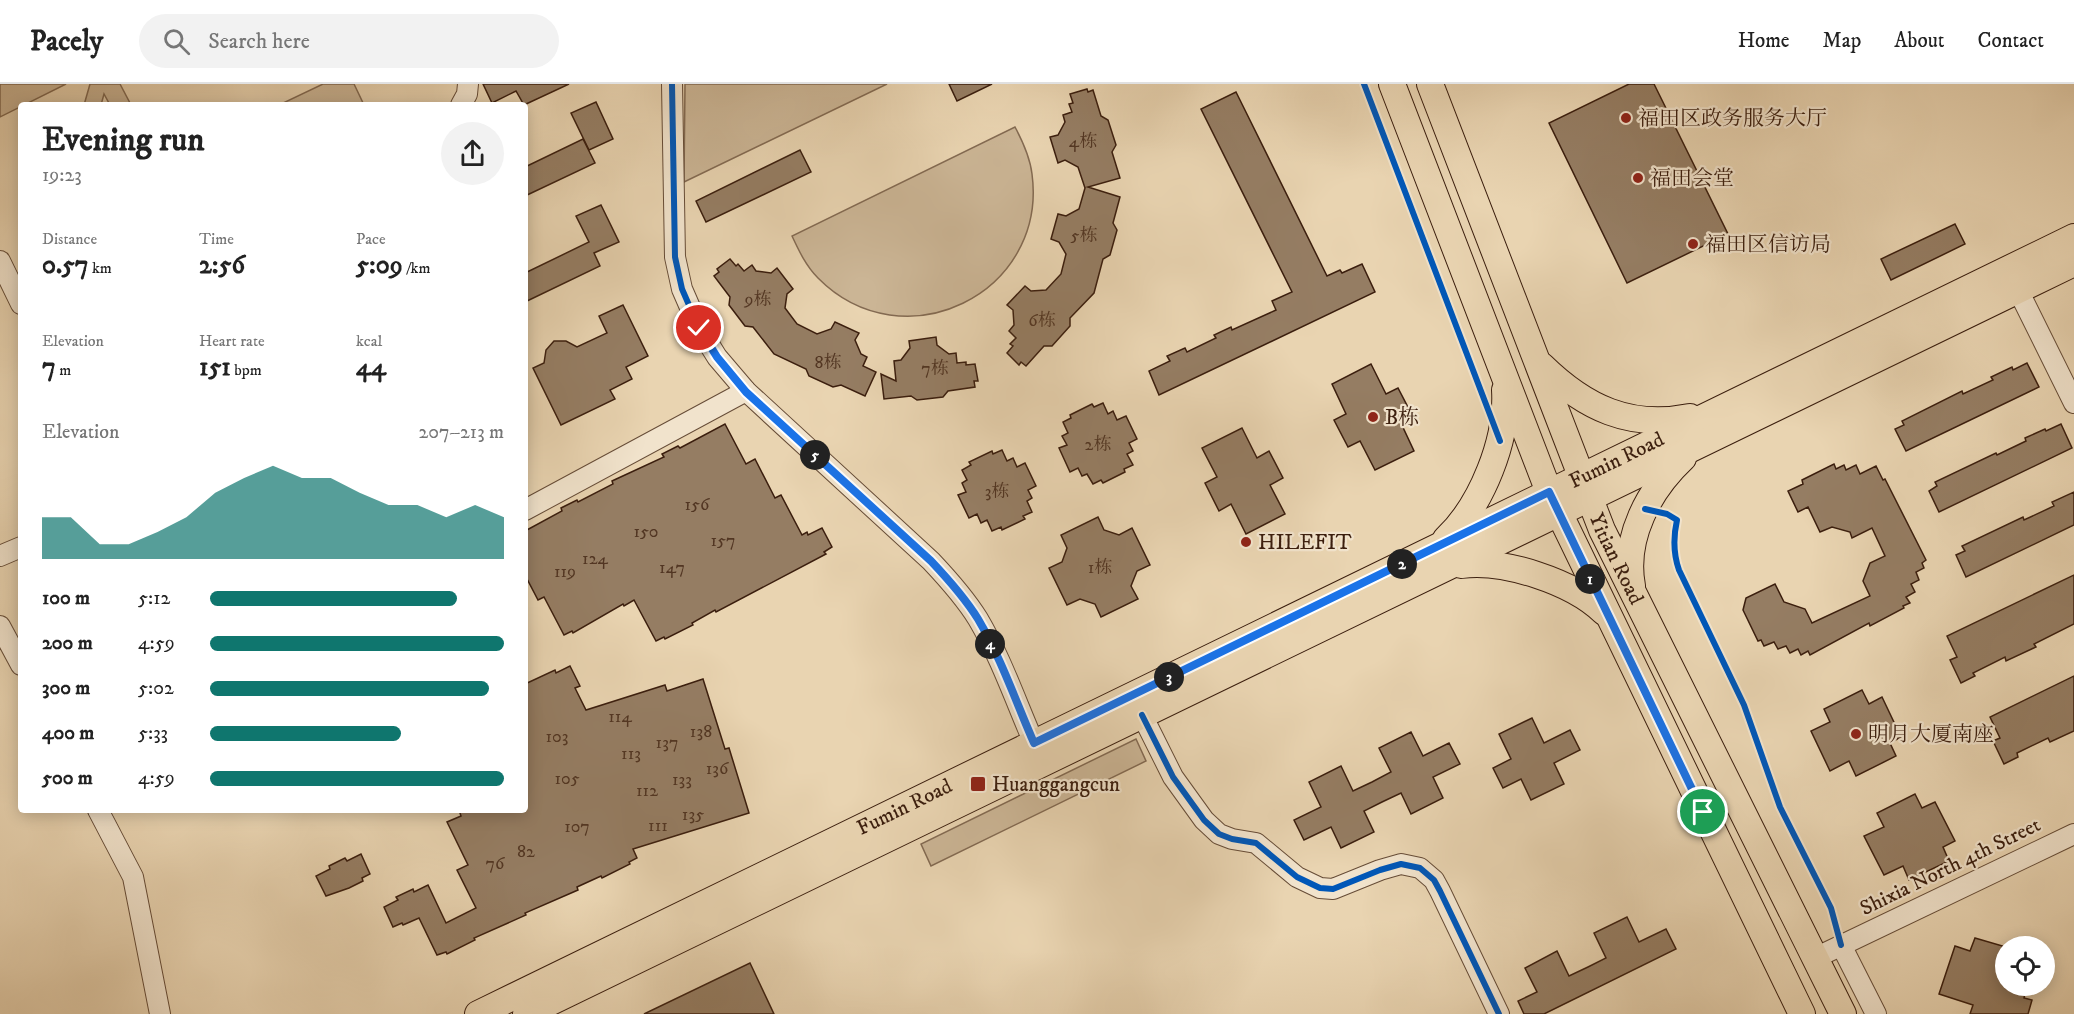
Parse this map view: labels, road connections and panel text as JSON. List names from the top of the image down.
{
  "streets": {
    "main road": ["Fumin Road", "Yitian Road"],
    "street": ["Shixia North 4th Street"]
  },
  "crossings": [
    ["Fumin Road", "Yitian Road"],
    ["Yitian Road", "Shixia North 4th Street"]
  ],
  "places": {
    "other": [
      "福田区政务服务大厅",
      "福田会堂",
      "福田区信访局",
      "B栋",
      "HILEFIT",
      "明月大厦南座"
    ],
    "transit": ["Huanggangcun"]
  },
  "house_numbers": [
    "4栋",
    "5栋",
    "9栋",
    "6栋",
    "8栋",
    "7栋",
    "2栋",
    "3栋",
    "156",
    "150",
    "157",
    "124",
    "147",
    "1栋",
    "119",
    "114",
    "138",
    "103",
    "137",
    "113",
    "136",
    "105",
    "133",
    "112",
    "135",
    "111",
    "107",
    "82",
    "76"
  ],
  "page": {
    "header": "Pacely",
    "search": "Search here",
    "nav": [
      "Home",
      "Map",
      "About",
      "Contact"
    ],
    "heading": ["Evening run", "19:23"],
    "stats": [
      ["Distance", "0.57 km"],
      ["Time", "2:56"],
      ["Pace", "5:09 /km"],
      ["Elevation", "7 m"],
      ["Heart rate", "151 bpm"],
      ["kcal", "44"]
    ],
    "chart": ["Elevation", "207–213 m"],
    "pins": [
      "5",
      "2",
      "1",
      "4",
      "3"
    ],
    "list": [
      {
        "name": "100 m",
        "note": "5:12"
      },
      {
        "name": "200 m",
        "note": "4:59"
      },
      {
        "name": "300 m",
        "note": "5:02"
      },
      {
        "name": "400 m",
        "note": "5:33"
      },
      {
        "name": "500 m",
        "note": "4:59"
      }
    ]
  }
}
